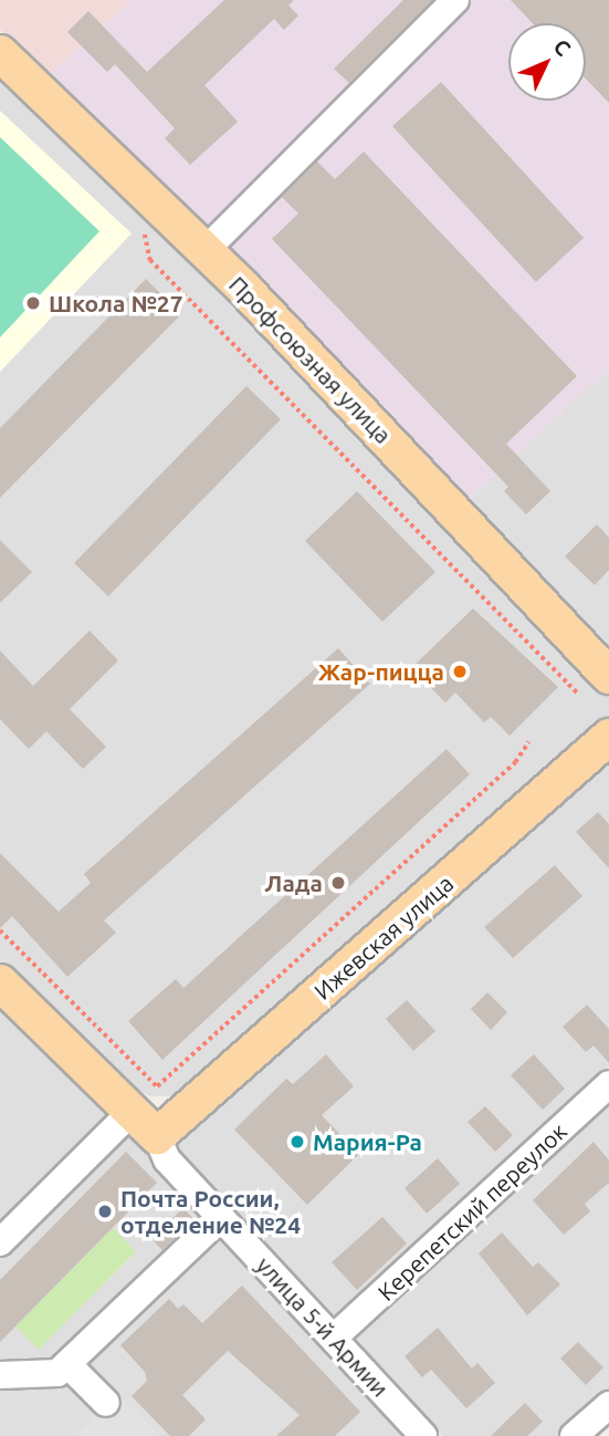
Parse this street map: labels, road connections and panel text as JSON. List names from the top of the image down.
{
  "streets": {
    "main road": ["Профсоюзная улица", "Ижевская улица", "улица 5-й Армии"],
    "street": ["Керепетский переулок"]
  },
  "crossings": [
    ["Ижевская улица", "улица 5-й Армии"],
    ["Керепетский переулок", "улица 5-й Армии"]
  ],
  "places": [
    "Школа №27",
    "Жар-пицца",
    "Лада",
    "Мария-Ра",
    "Почта России, отделение №24"
  ],
  "north": "top right"
}
